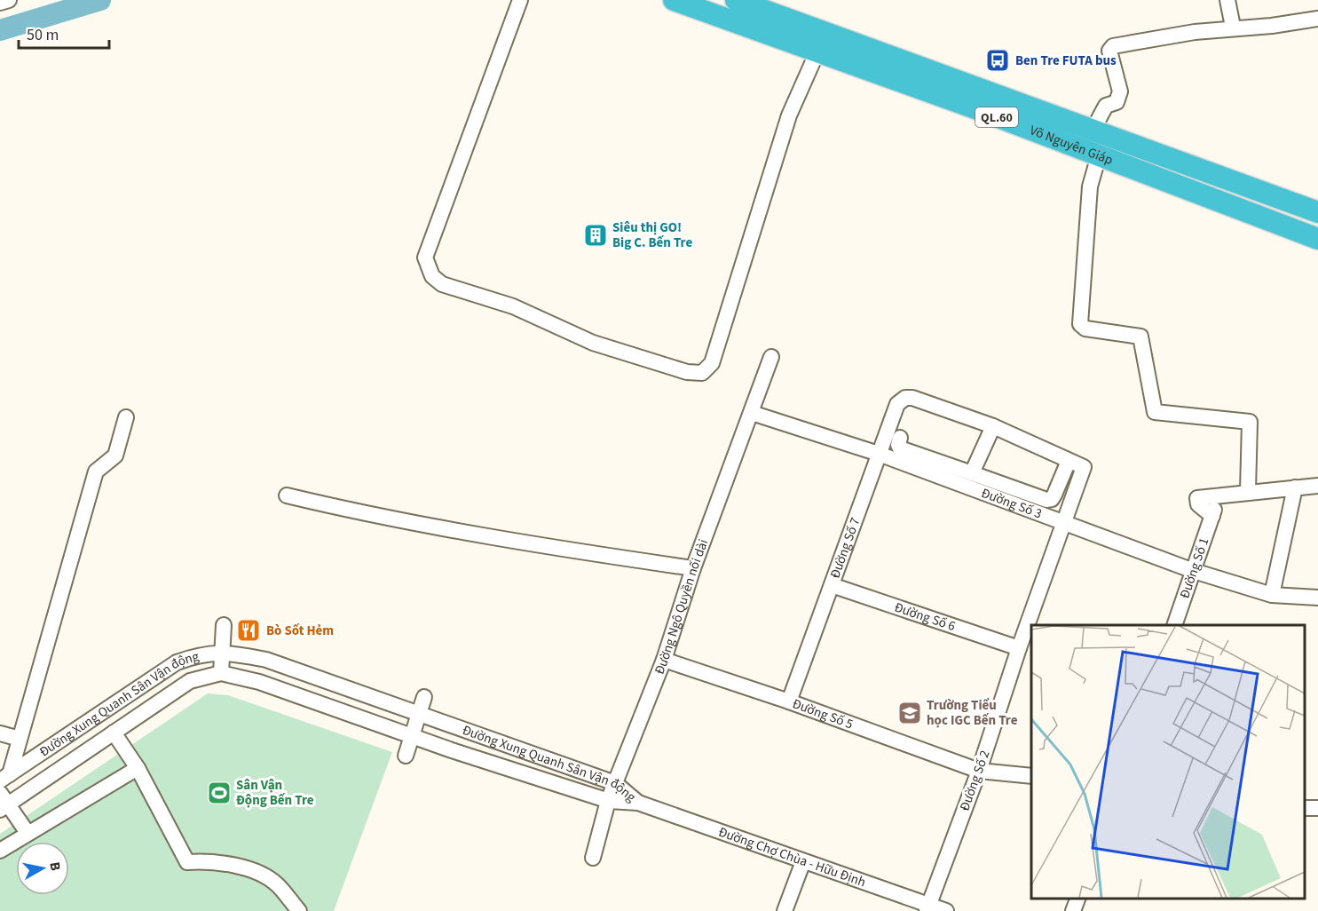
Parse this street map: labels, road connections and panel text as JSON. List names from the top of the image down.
{
  "streets": {
    "highway": ["QL.60", "Võ Nguyên Giáp"],
    "street": [
      "Đường Số 3",
      "Đường Số 7",
      "Đường Số 1",
      "Đường Ngô Quyền nối dài",
      "Đường Số 6",
      "Đường Xung Quanh Sân Vận động",
      "Đường Số 5",
      "Đường Số 2",
      "Đường Chợ Chùa - Hữu Định"
    ]
  },
  "crossings": [
    ["Đường Số 3", "Đường Số 7"],
    ["Đường Số 3", "Đường Số 1"],
    ["Đường Số 3", "Đường Ngô Quyền nối dài"],
    ["Đường Số 3", "Đường Số 2"],
    ["Đường Số 7", "Đường Số 6"],
    ["Đường Số 7", "Đường Số 5"],
    ["Đường Ngô Quyền nối dài", "Đường Xung Quanh Sân Vận động"],
    ["Đường Ngô Quyền nối dài", "Đường Số 5"],
    ["Đường Số 6", "Đường Số 2"],
    ["Đường Xung Quanh Sân Vận động", "Đường Chợ Chùa - Hữu Định"],
    ["Đường Số 5", "Đường Số 2"],
    ["Đường Số 2", "Đường Chợ Chùa - Hữu Định"]
  ],
  "places": {
    "bus stop": ["Ben Tre FUTA bus"],
    "building": ["Siêu thị GO! Big C. Bến Tre"],
    "restaurant": ["Bò Sốt Hẻm"],
    "school or university": ["Trường Tiểu học IGC Bến Tre"],
    "sports": ["Sân Vận Động Bến Tre"]
  },
  "scale_bar": "50 m",
  "north": "right"
}
